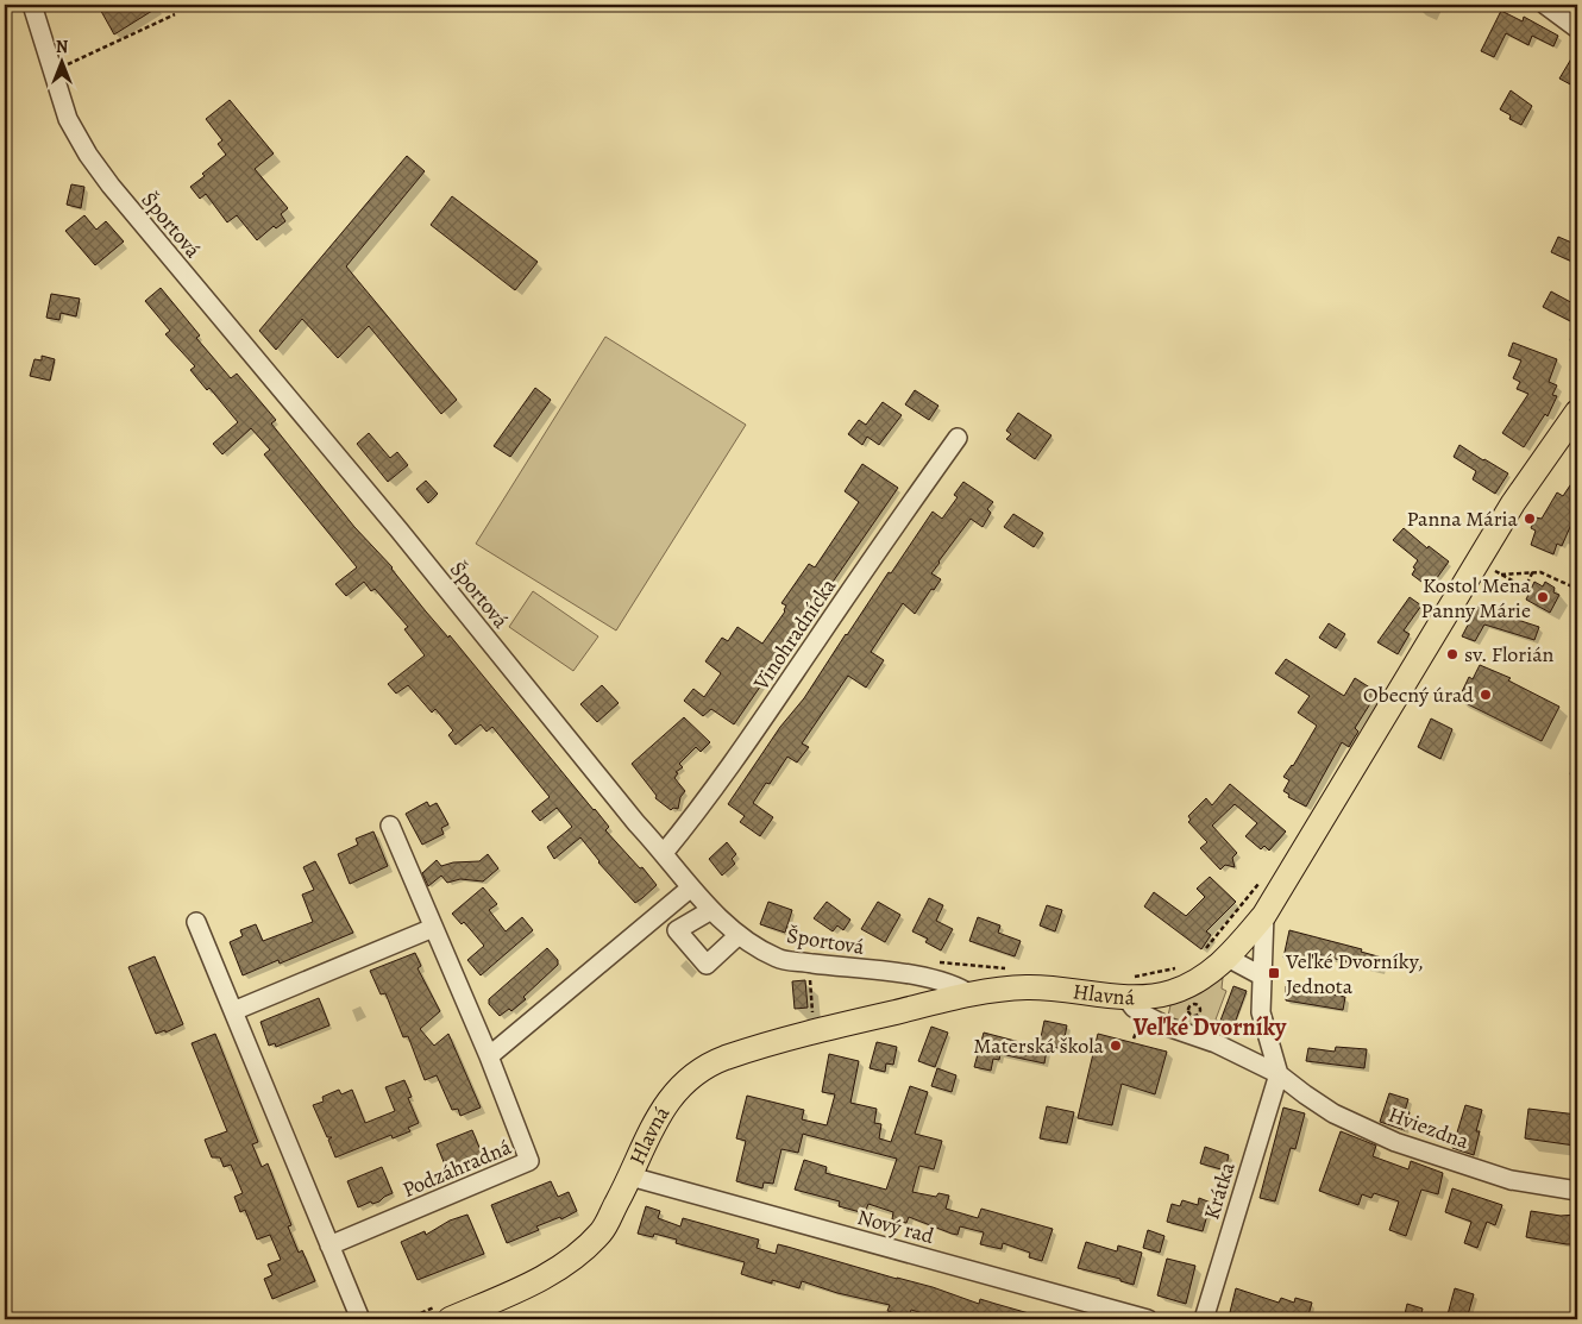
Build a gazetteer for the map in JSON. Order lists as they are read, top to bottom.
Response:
{
  "streets": {
    "main road": ["Hlavná"],
    "street": [
      "Športová",
      "Vinohradnícka",
      "Hviezdna",
      "Podzáhradná",
      "Krátka",
      "Nový rad"
    ]
  },
  "crossings": [
    ["Športová", "Vinohradnícka"],
    ["Športová", "Hlavná"],
    ["Hlavná", "Hviezdna"],
    ["Hlavná", "Nový rad"],
    ["Hviezdna", "Krátka"]
  ],
  "districts": ["Veľké Dvorníky"],
  "places": {
    "other": [
      "Panna Mária",
      "Kostol Mena Panny Márie",
      "sv. Florián",
      "Obecný úrad",
      "Materská škola"
    ],
    "transit": ["Veľké Dvorníky, Jednota"]
  },
  "north": "top"
}
